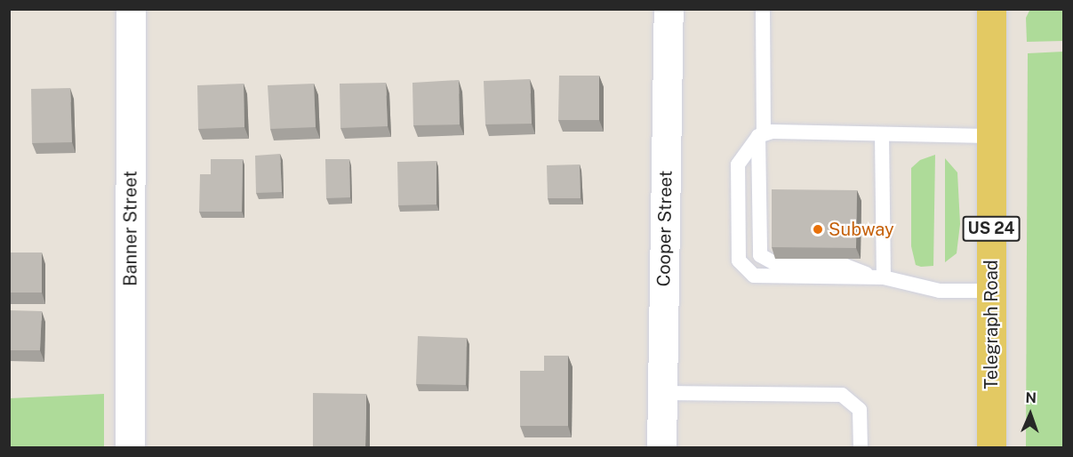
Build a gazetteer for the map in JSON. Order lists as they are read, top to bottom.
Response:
{
  "streets": {
    "main road": ["US 24", "Telegraph Road"],
    "street": ["Banner Street", "Cooper Street"]
  },
  "places": ["Subway"],
  "north": "top"
}
